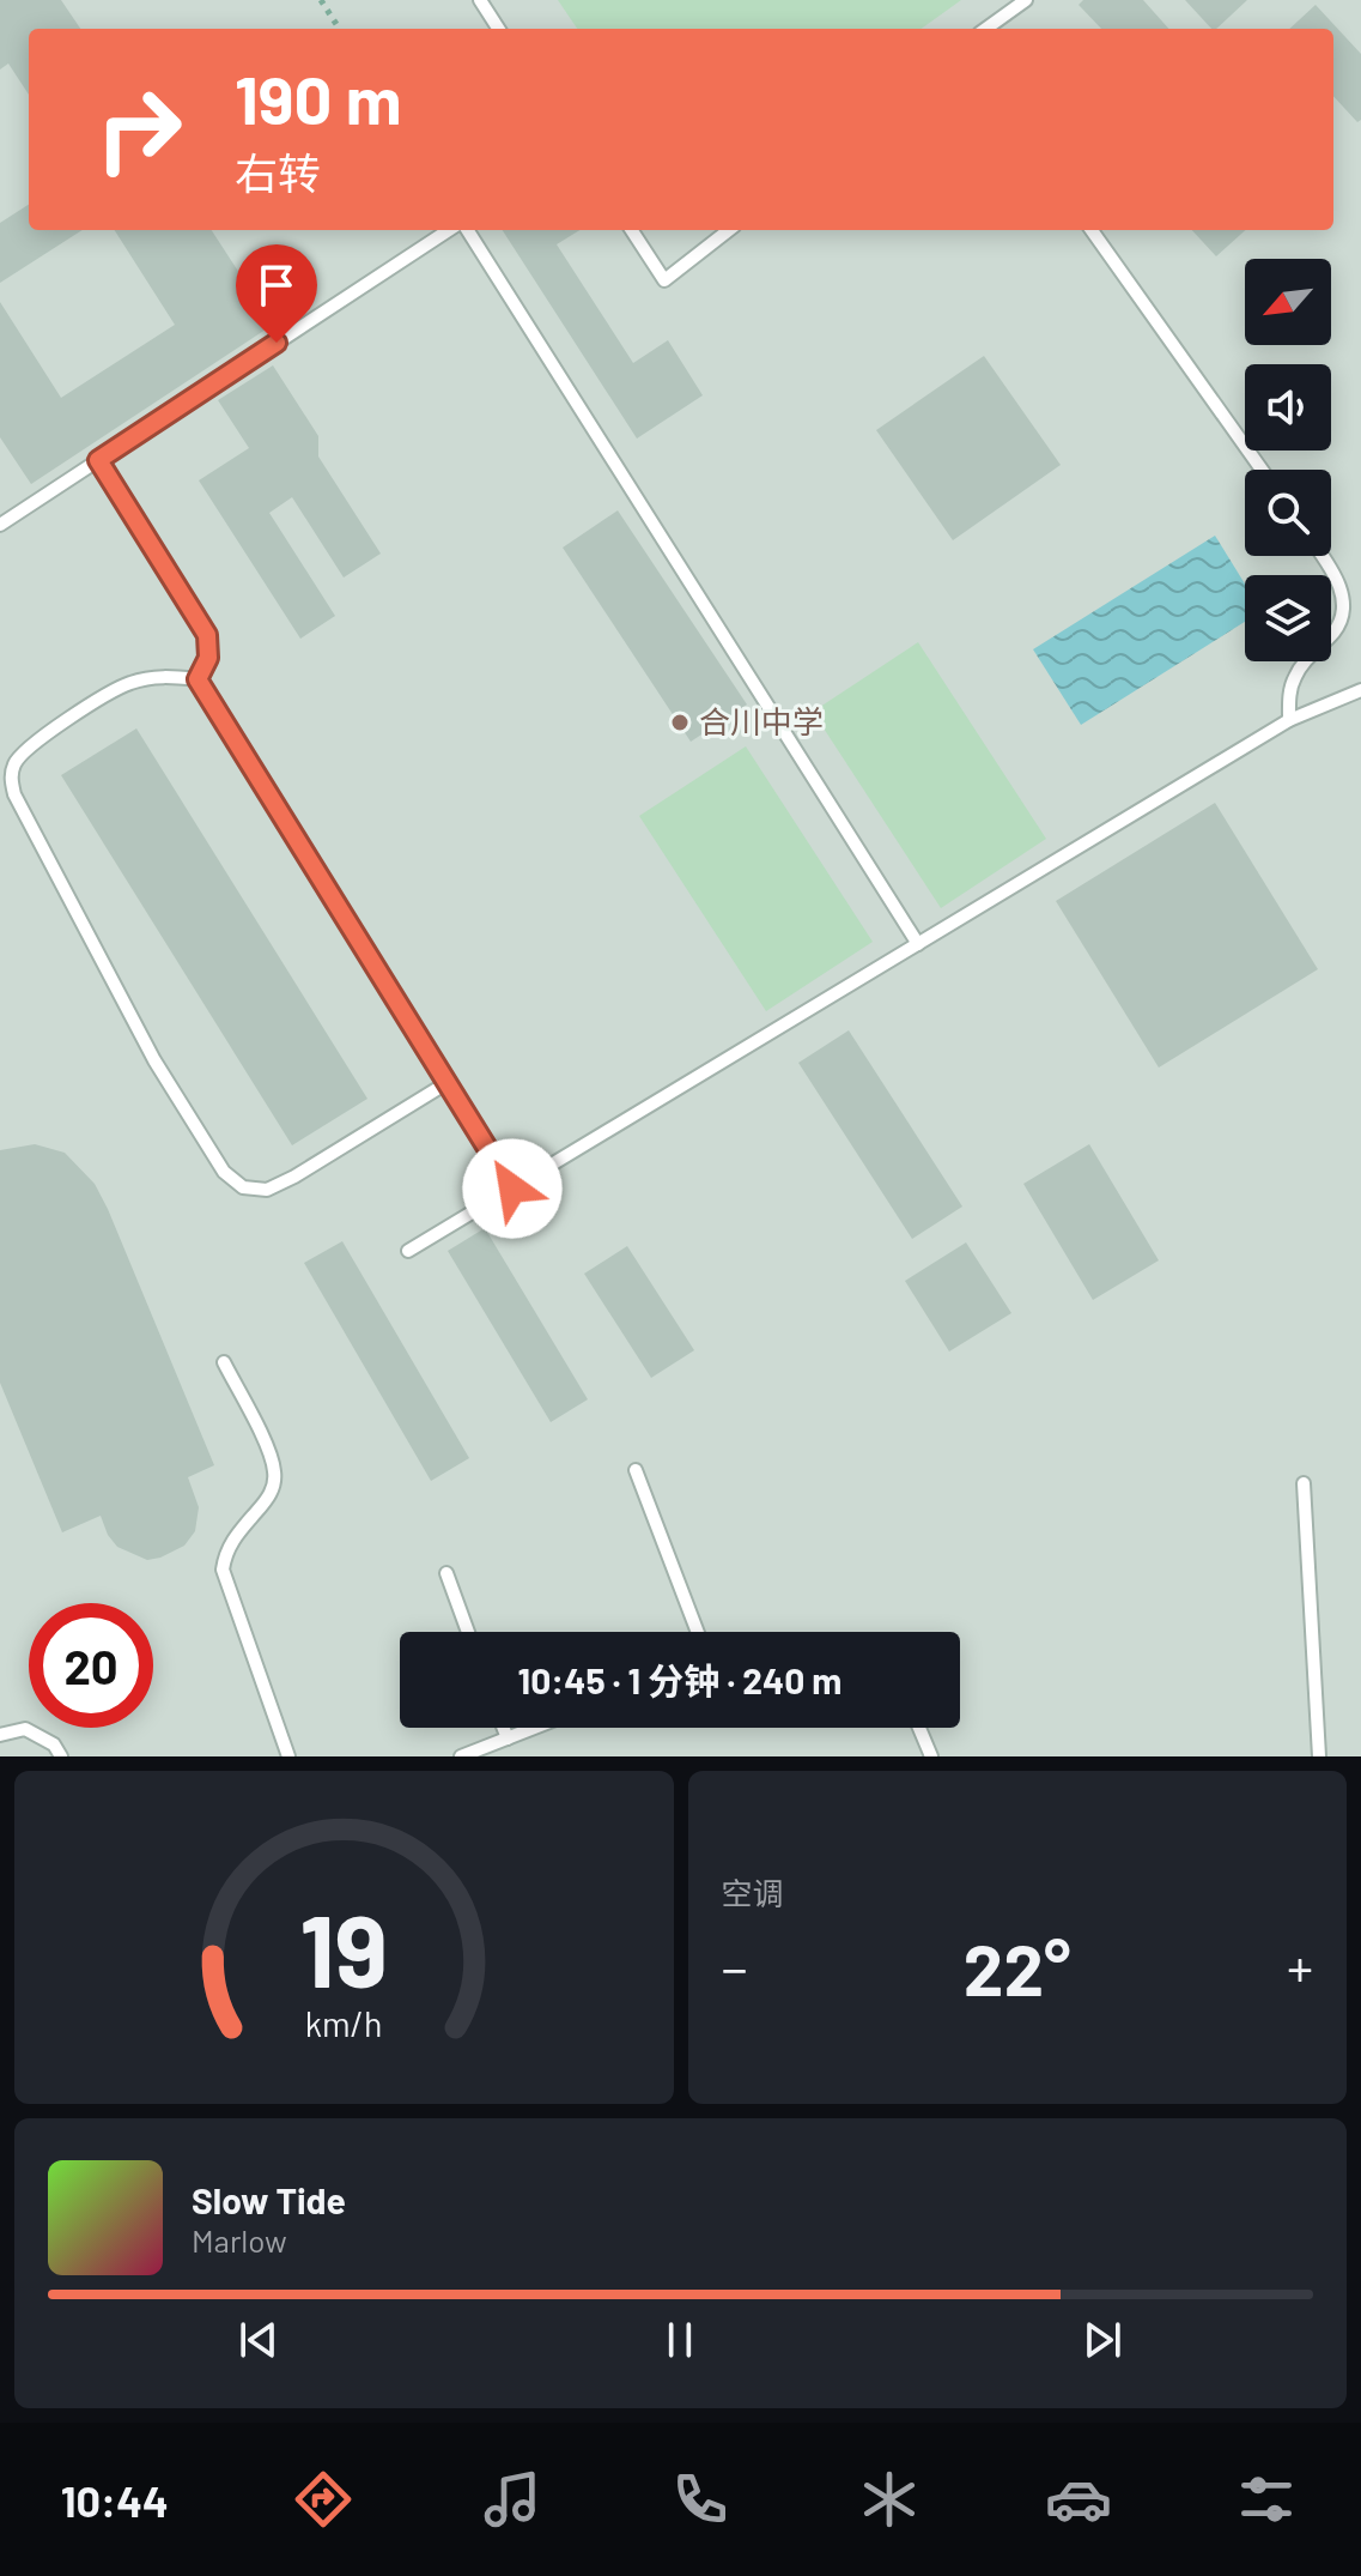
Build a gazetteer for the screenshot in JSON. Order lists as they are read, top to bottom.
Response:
{
  "places": ["合川中学"],
  "north": "bottom left",
  "page": {
    "turn": ["190 m", "右转"],
    "limit": "20",
    "trip": "10:45 · 1 分钟 · 240 m",
    "tile": "空调",
    "heat": ["−", "22°", "+"],
    "song": ["Slow Tide", "Marlow"],
    "tabs": "10:44",
    "gauge": ["19", "km/h"]
  }
}
